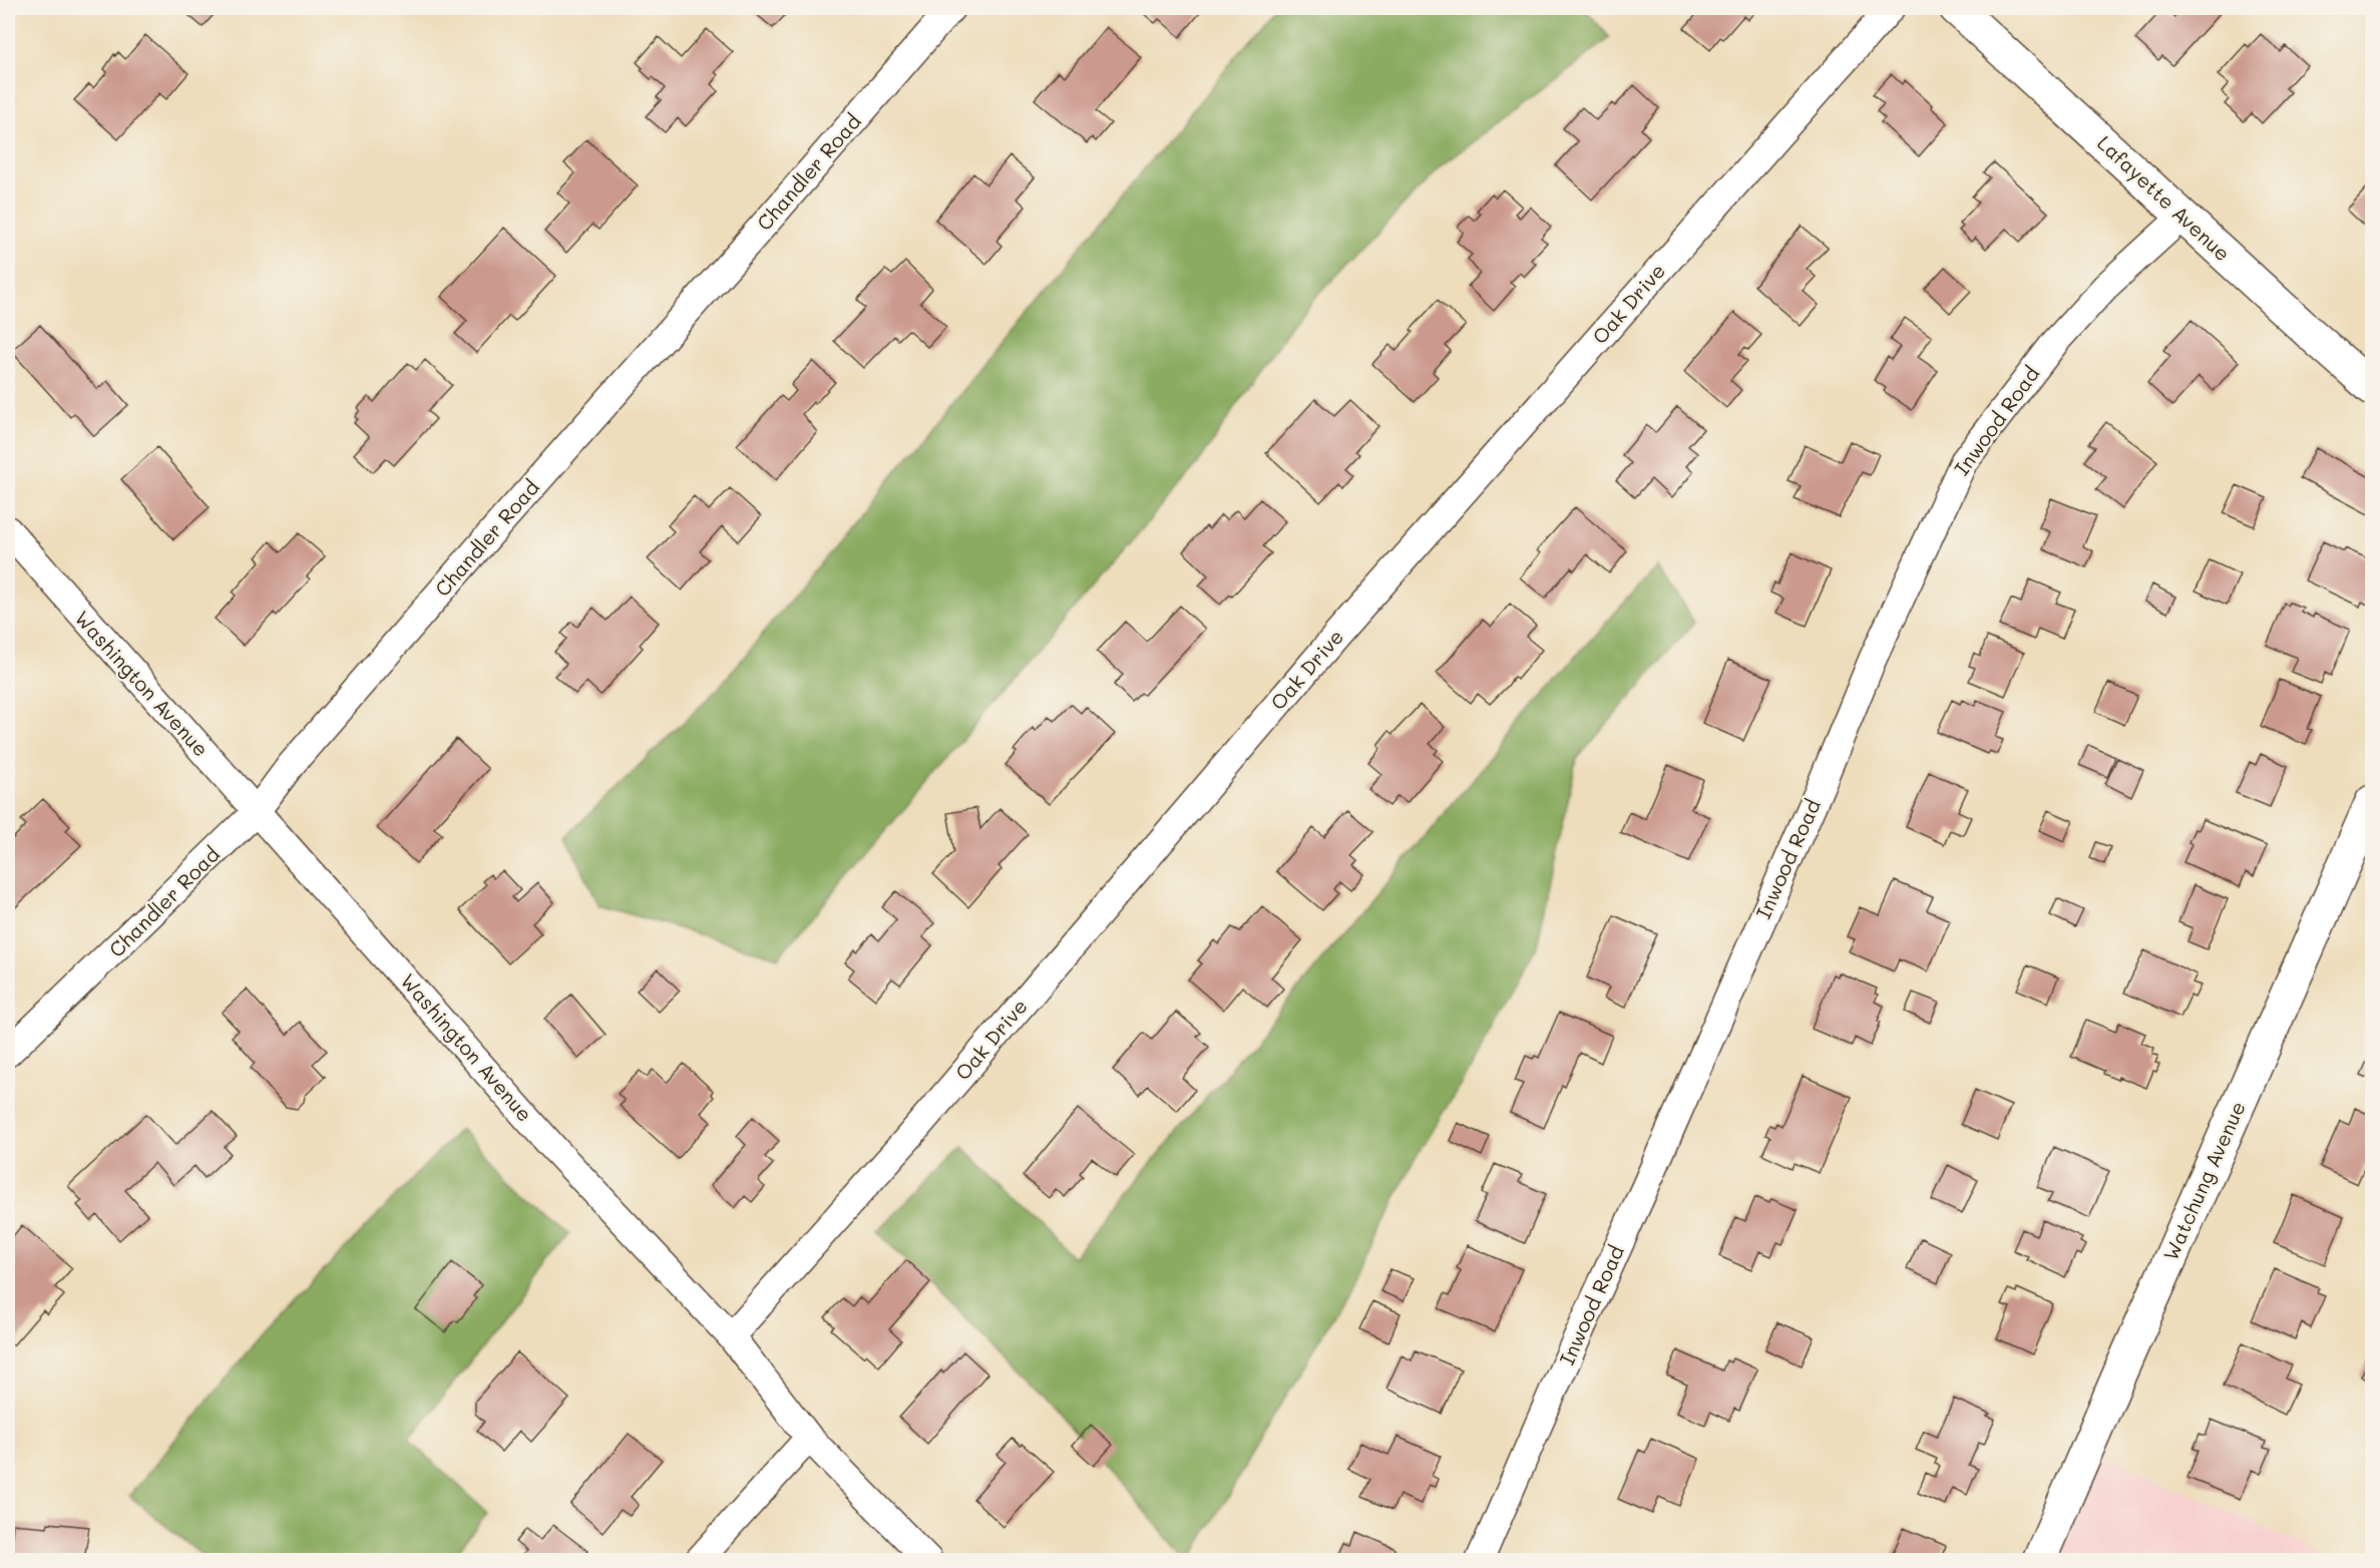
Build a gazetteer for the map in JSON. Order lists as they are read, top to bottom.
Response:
{
  "streets": {
    "main road": ["Lafayette Avenue", "Watchung Avenue"],
    "street": [
      "Chandler Road",
      "Oak Drive",
      "Inwood Road",
      "Washington Avenue"
    ]
  },
  "crossings": [
    ["Chandler Road", "Washington Avenue"],
    ["Lafayette Avenue", "Inwood Road"],
    ["Oak Drive", "Washington Avenue"]
  ]
}
